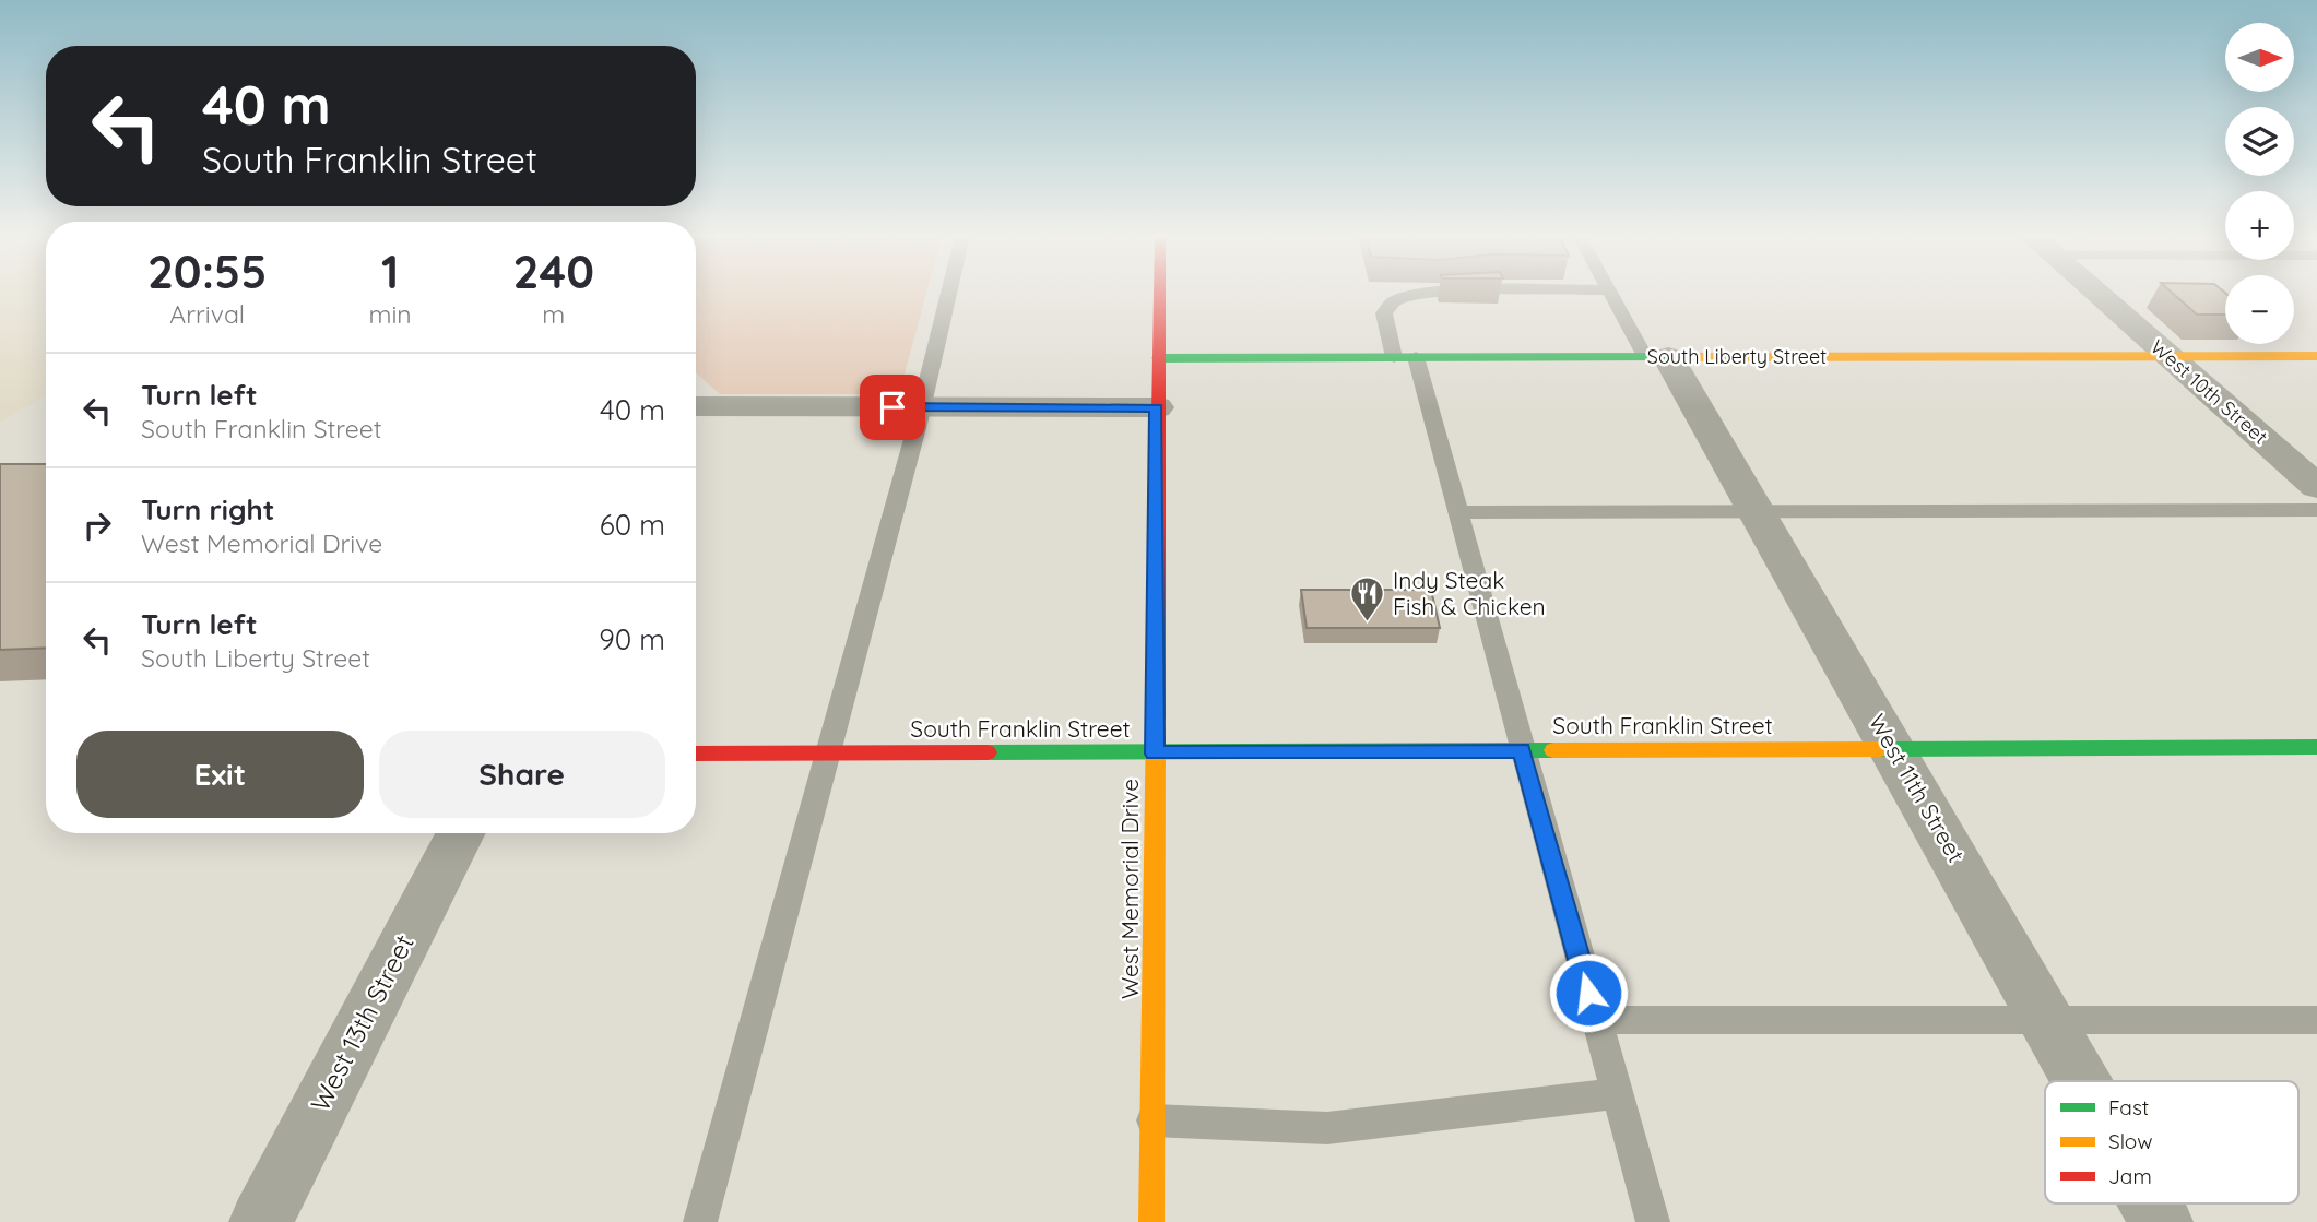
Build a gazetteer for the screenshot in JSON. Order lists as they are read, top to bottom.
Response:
{
  "streets": {
    "street": [
      "South Liberty Street",
      "West 10th Street",
      "South Franklin Street",
      "West 11th Street",
      "West Memorial Drive",
      "West 13th Street"
    ]
  },
  "crossings": [
    ["South Liberty Street", "West 10th Street"],
    ["South Liberty Street", "West 11th Street"],
    ["South Liberty Street", "West Memorial Drive"],
    ["South Franklin Street", "West 11th Street"],
    ["South Franklin Street", "West Memorial Drive"]
  ],
  "places": {
    "restaurant": ["Indy Steak Fish & Chicken"]
  },
  "legend": ["Fast", "Slow", "Jam"],
  "north": "right",
  "page": {
    "map_buttons": ["+", "−"],
    "turn": ["40 m", "South Franklin Street"],
    "eta": [
      "20:55",
      "Arrival",
      "1",
      "min",
      "240",
      "m"
    ],
    "list": [
      {
        "name": "Turn left",
        "note": "South Franklin Street",
        "value": "40 m"
      },
      {
        "name": "Turn right",
        "note": "West Memorial Drive",
        "value": "60 m"
      },
      {
        "name": "Turn left",
        "note": "South Liberty Street",
        "value": "90 m"
      }
    ],
    "buttons": ["Exit", "Share"]
  }
}
